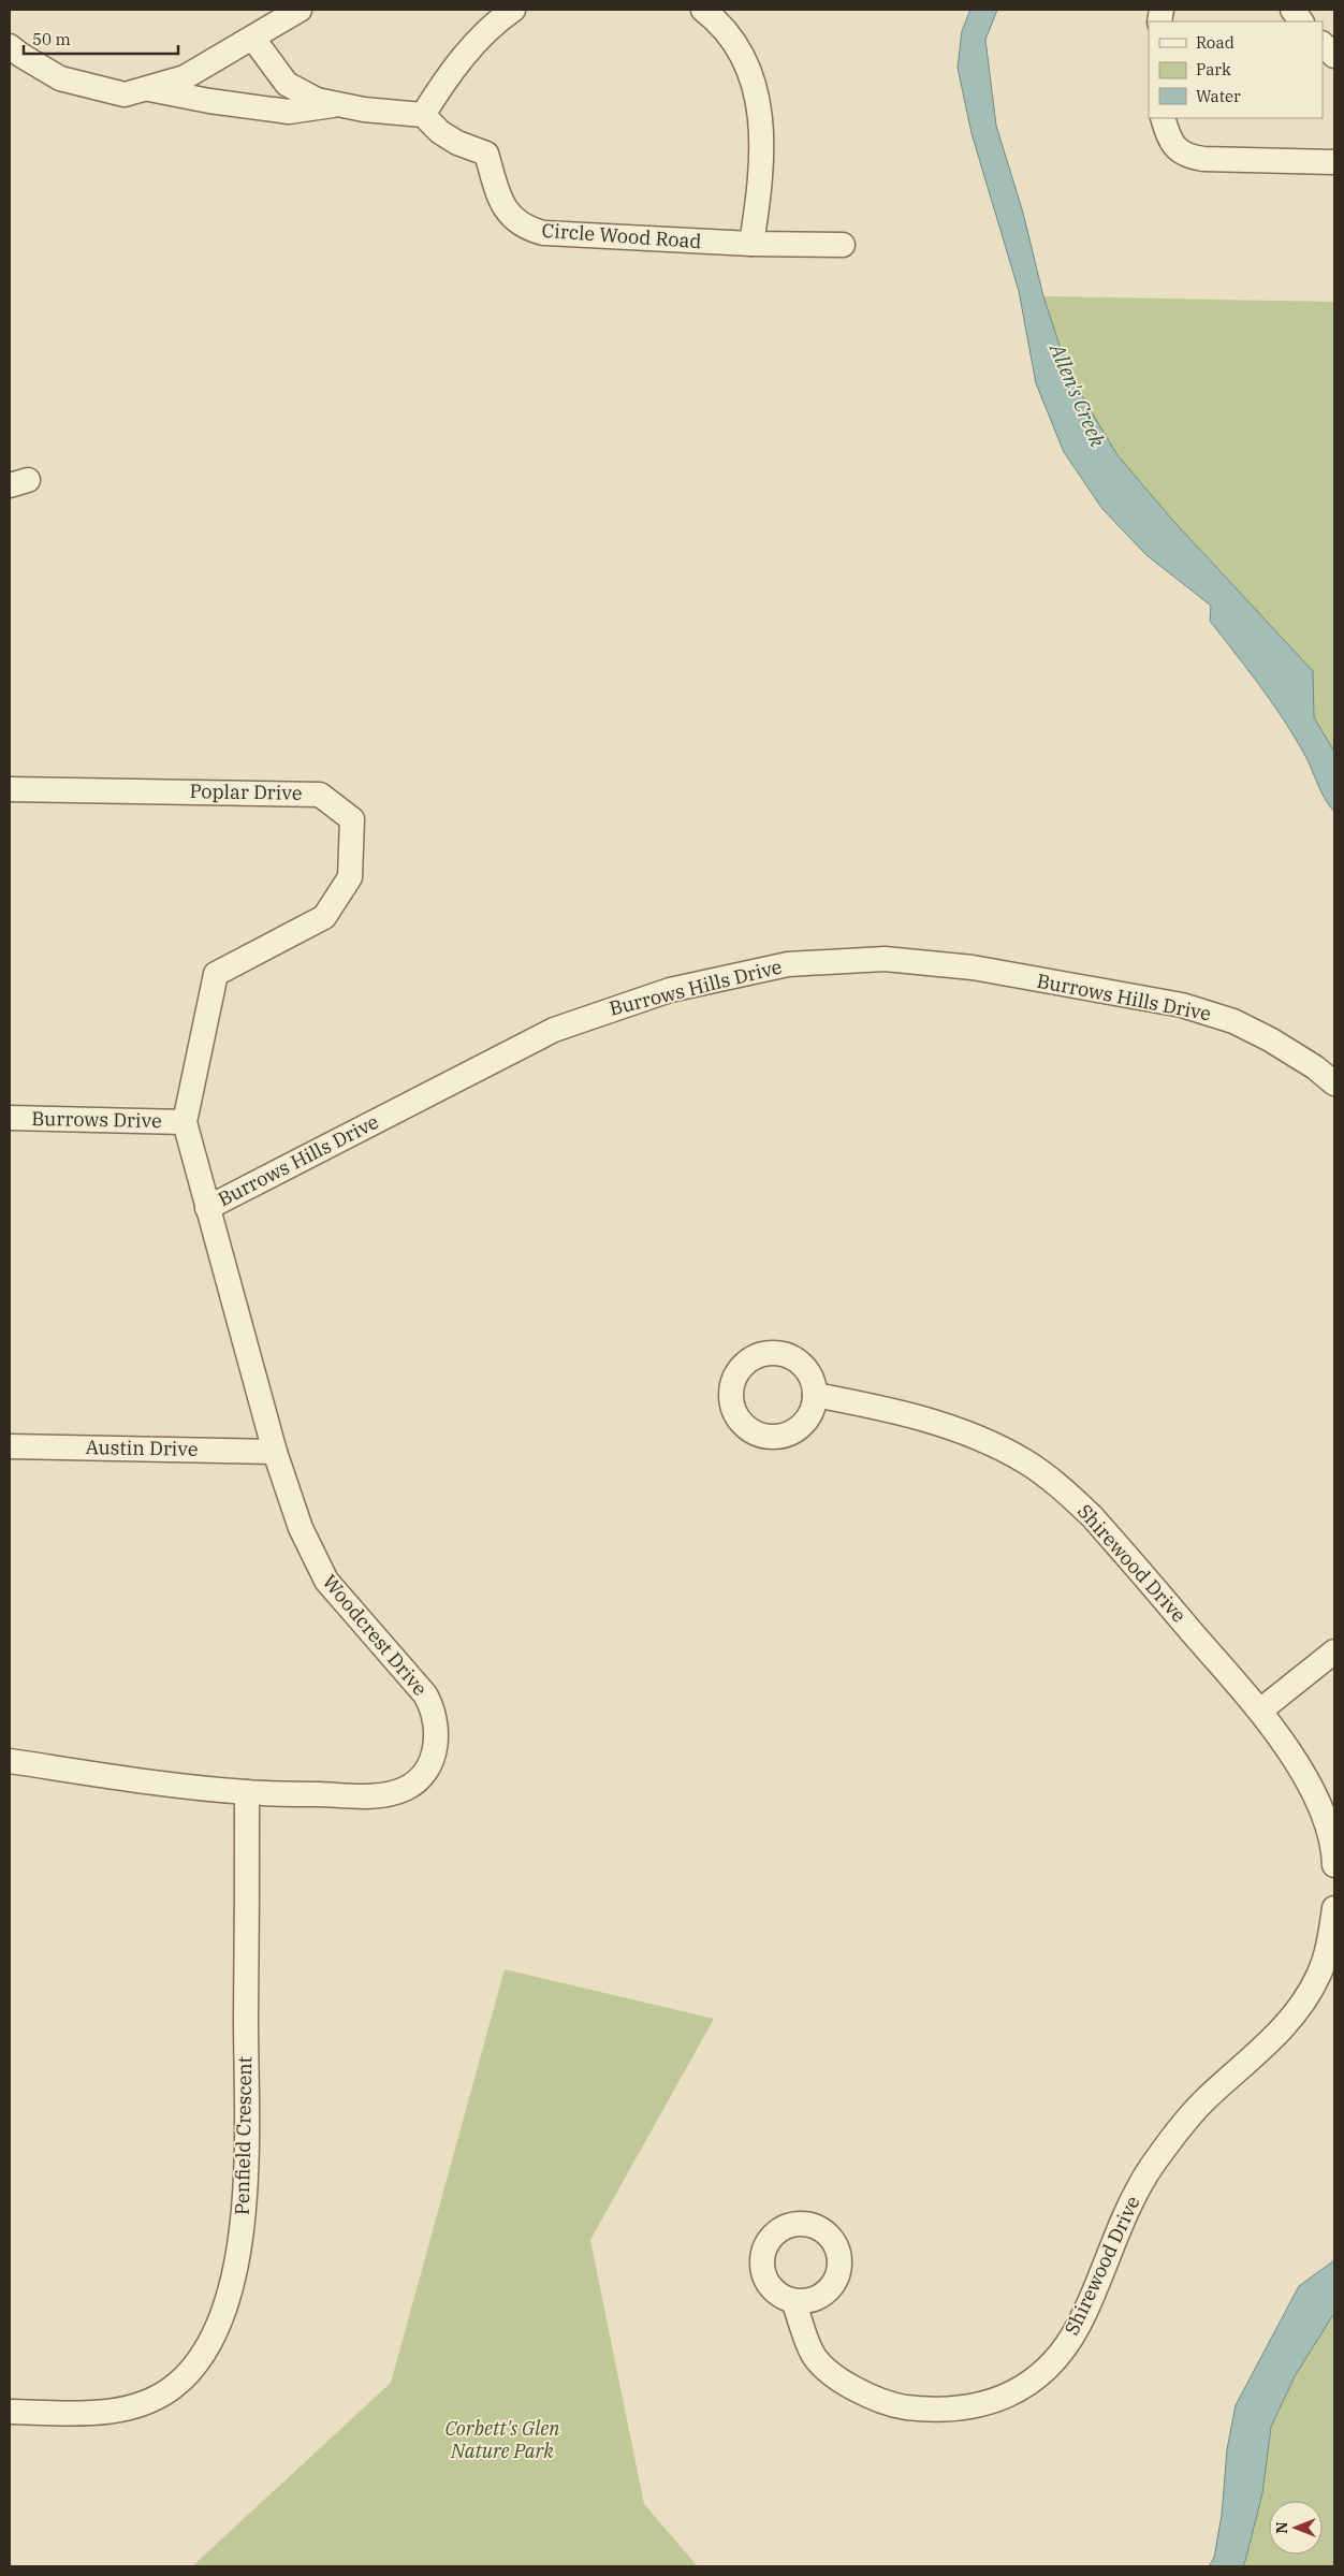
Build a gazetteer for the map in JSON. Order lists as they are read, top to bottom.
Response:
{
  "streets": {
    "street": [
      "Circle Wood Road",
      "Poplar Drive",
      "Burrows Hills Drive",
      "Burrows Drive",
      "Austin Drive",
      "Shirewood Drive",
      "Woodcrest Drive",
      "Penfield Crescent"
    ]
  },
  "crossings": [
    ["Poplar Drive", "Burrows Drive"],
    ["Poplar Drive", "Woodcrest Drive"],
    ["Burrows Hills Drive", "Woodcrest Drive"],
    ["Burrows Drive", "Woodcrest Drive"],
    ["Austin Drive", "Woodcrest Drive"],
    ["Woodcrest Drive", "Penfield Crescent"]
  ],
  "water": ["Allen's Creek"],
  "parks": ["Corbett's Glen Nature Park"],
  "legend": ["Road", "Park", "Water"],
  "scale_bar": "50 m",
  "north": "left"
}
